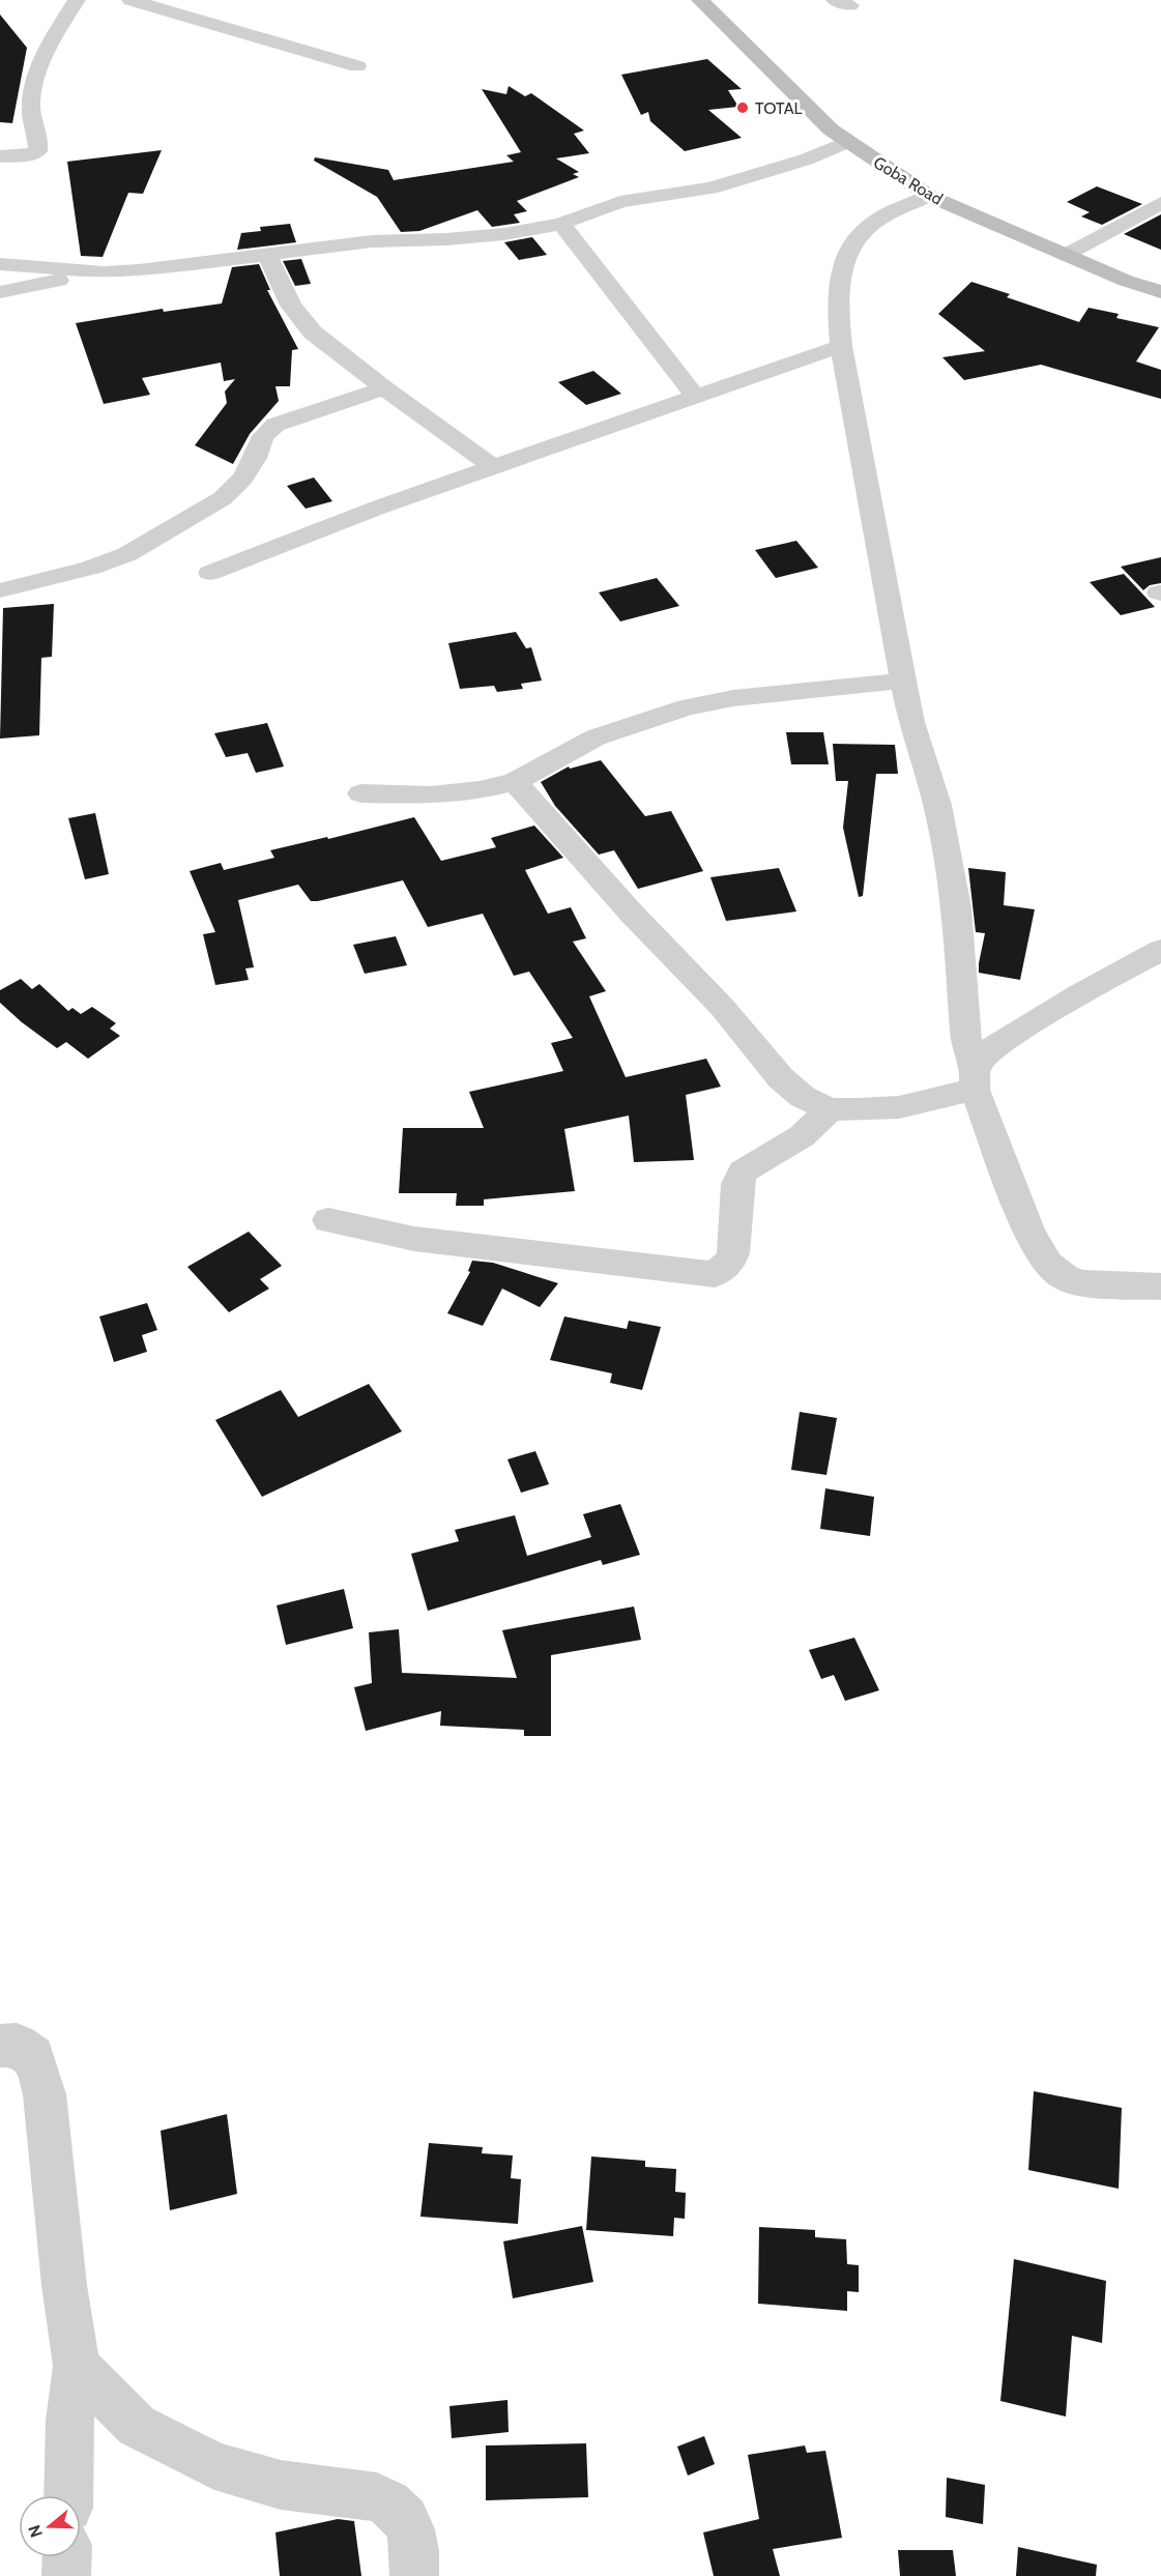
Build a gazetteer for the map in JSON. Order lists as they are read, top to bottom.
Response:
{
  "streets": {
    "main road": ["Goba Road"]
  },
  "places": ["TOTAL"],
  "north": "left"
}
